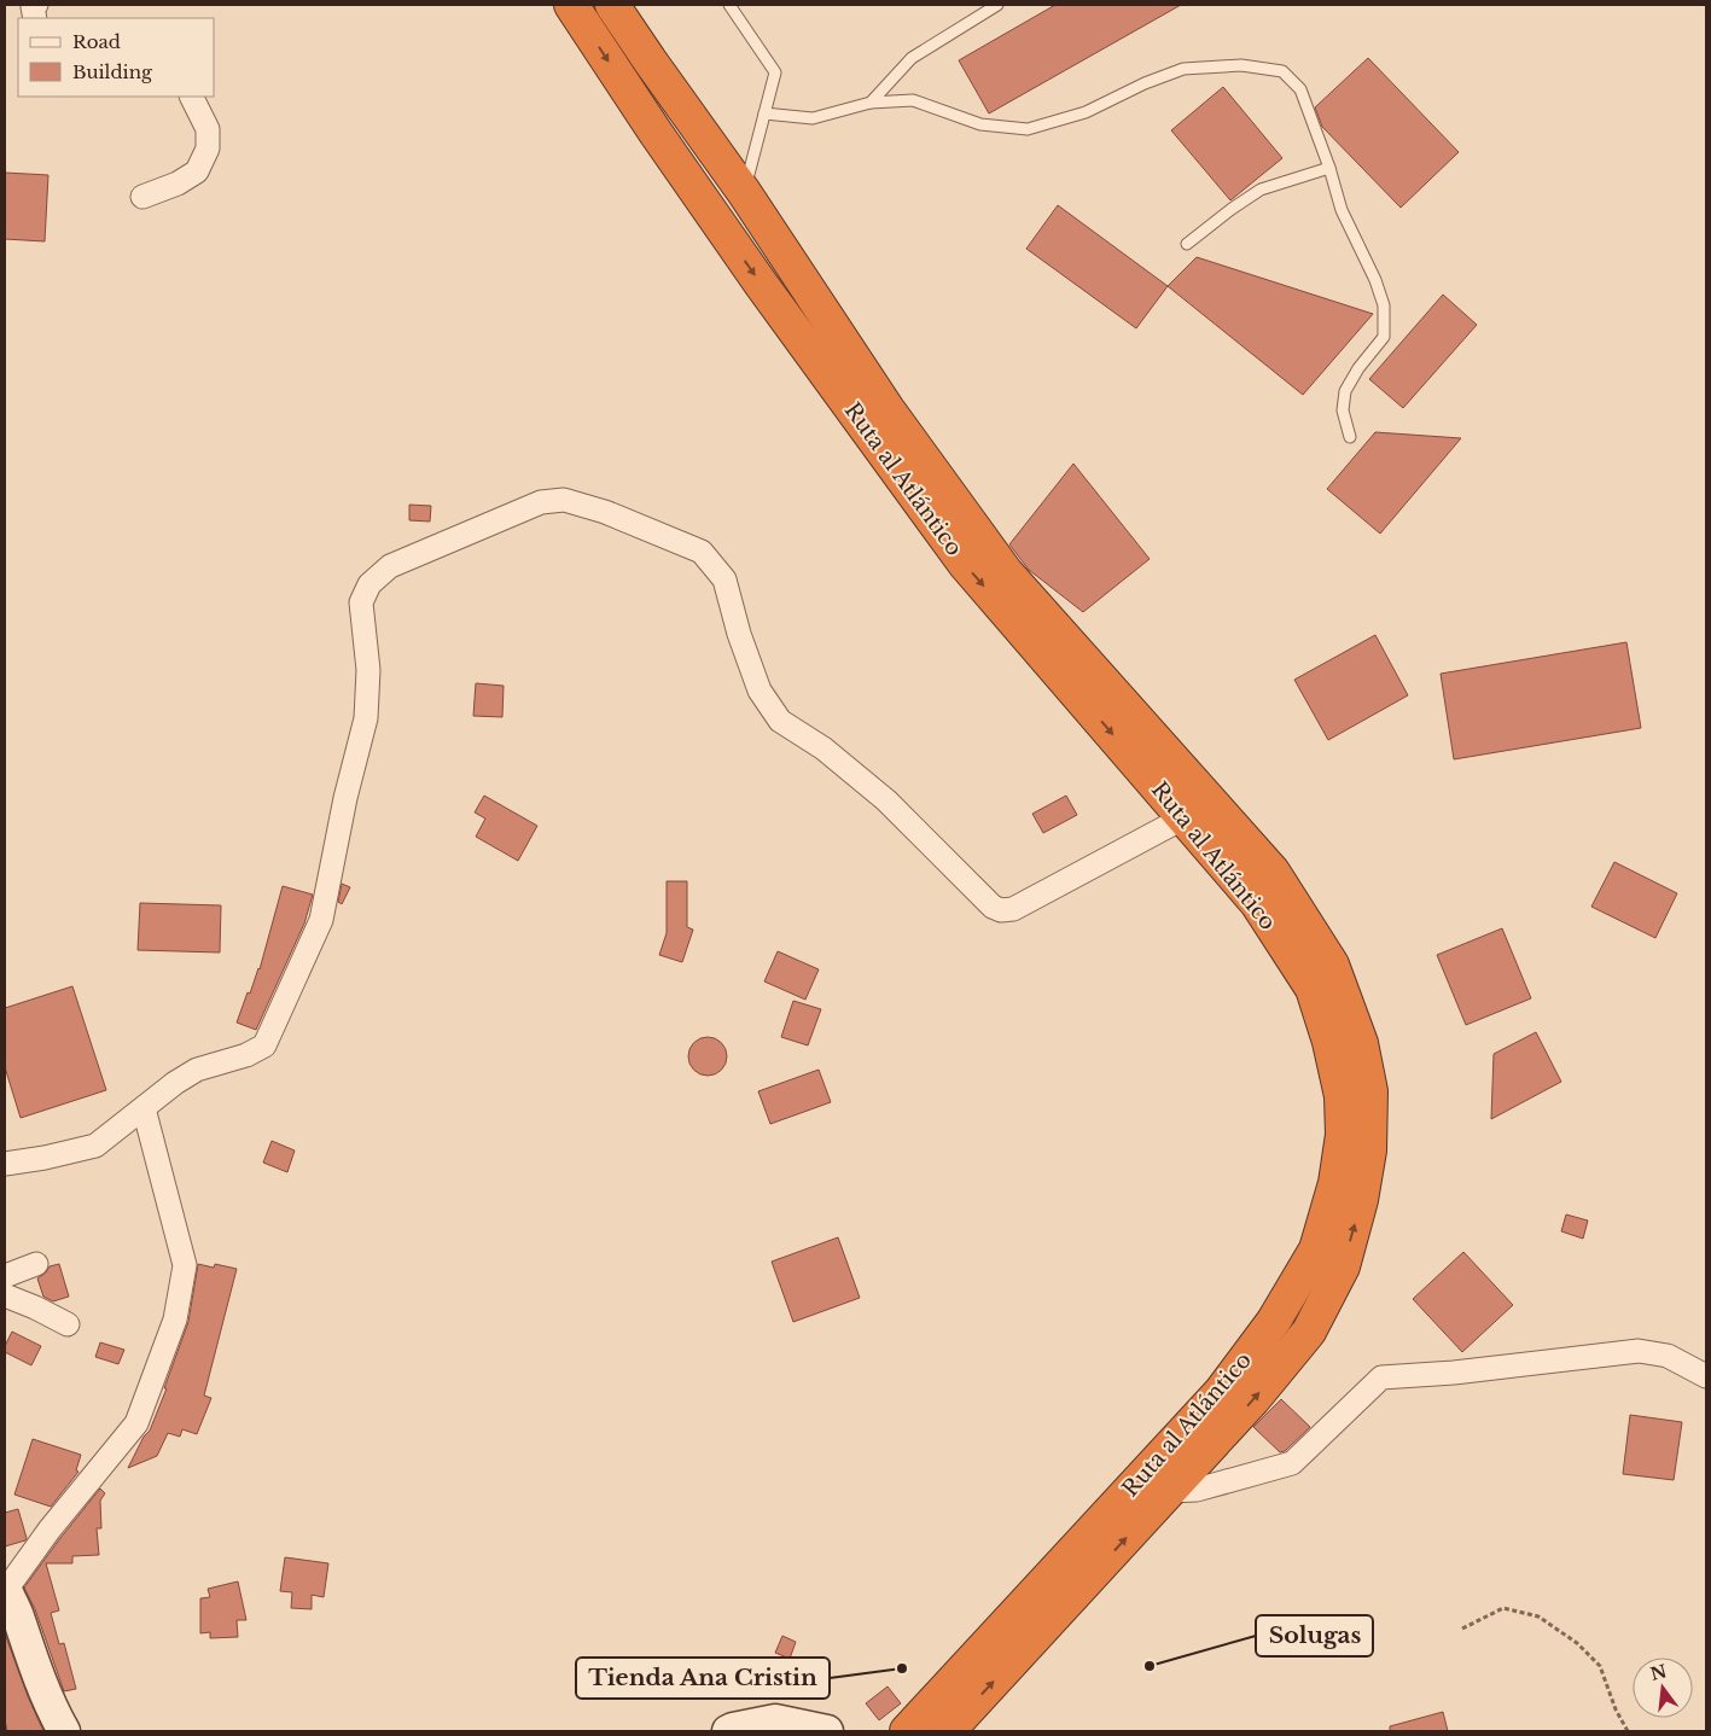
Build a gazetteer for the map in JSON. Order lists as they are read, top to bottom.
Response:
{
  "streets": {
    "highway": ["Ruta al Atlántico"]
  },
  "places": ["Solugas", "Tienda Ana Cristin"],
  "legend": ["Road", "Building"],
  "north": "top"
}
